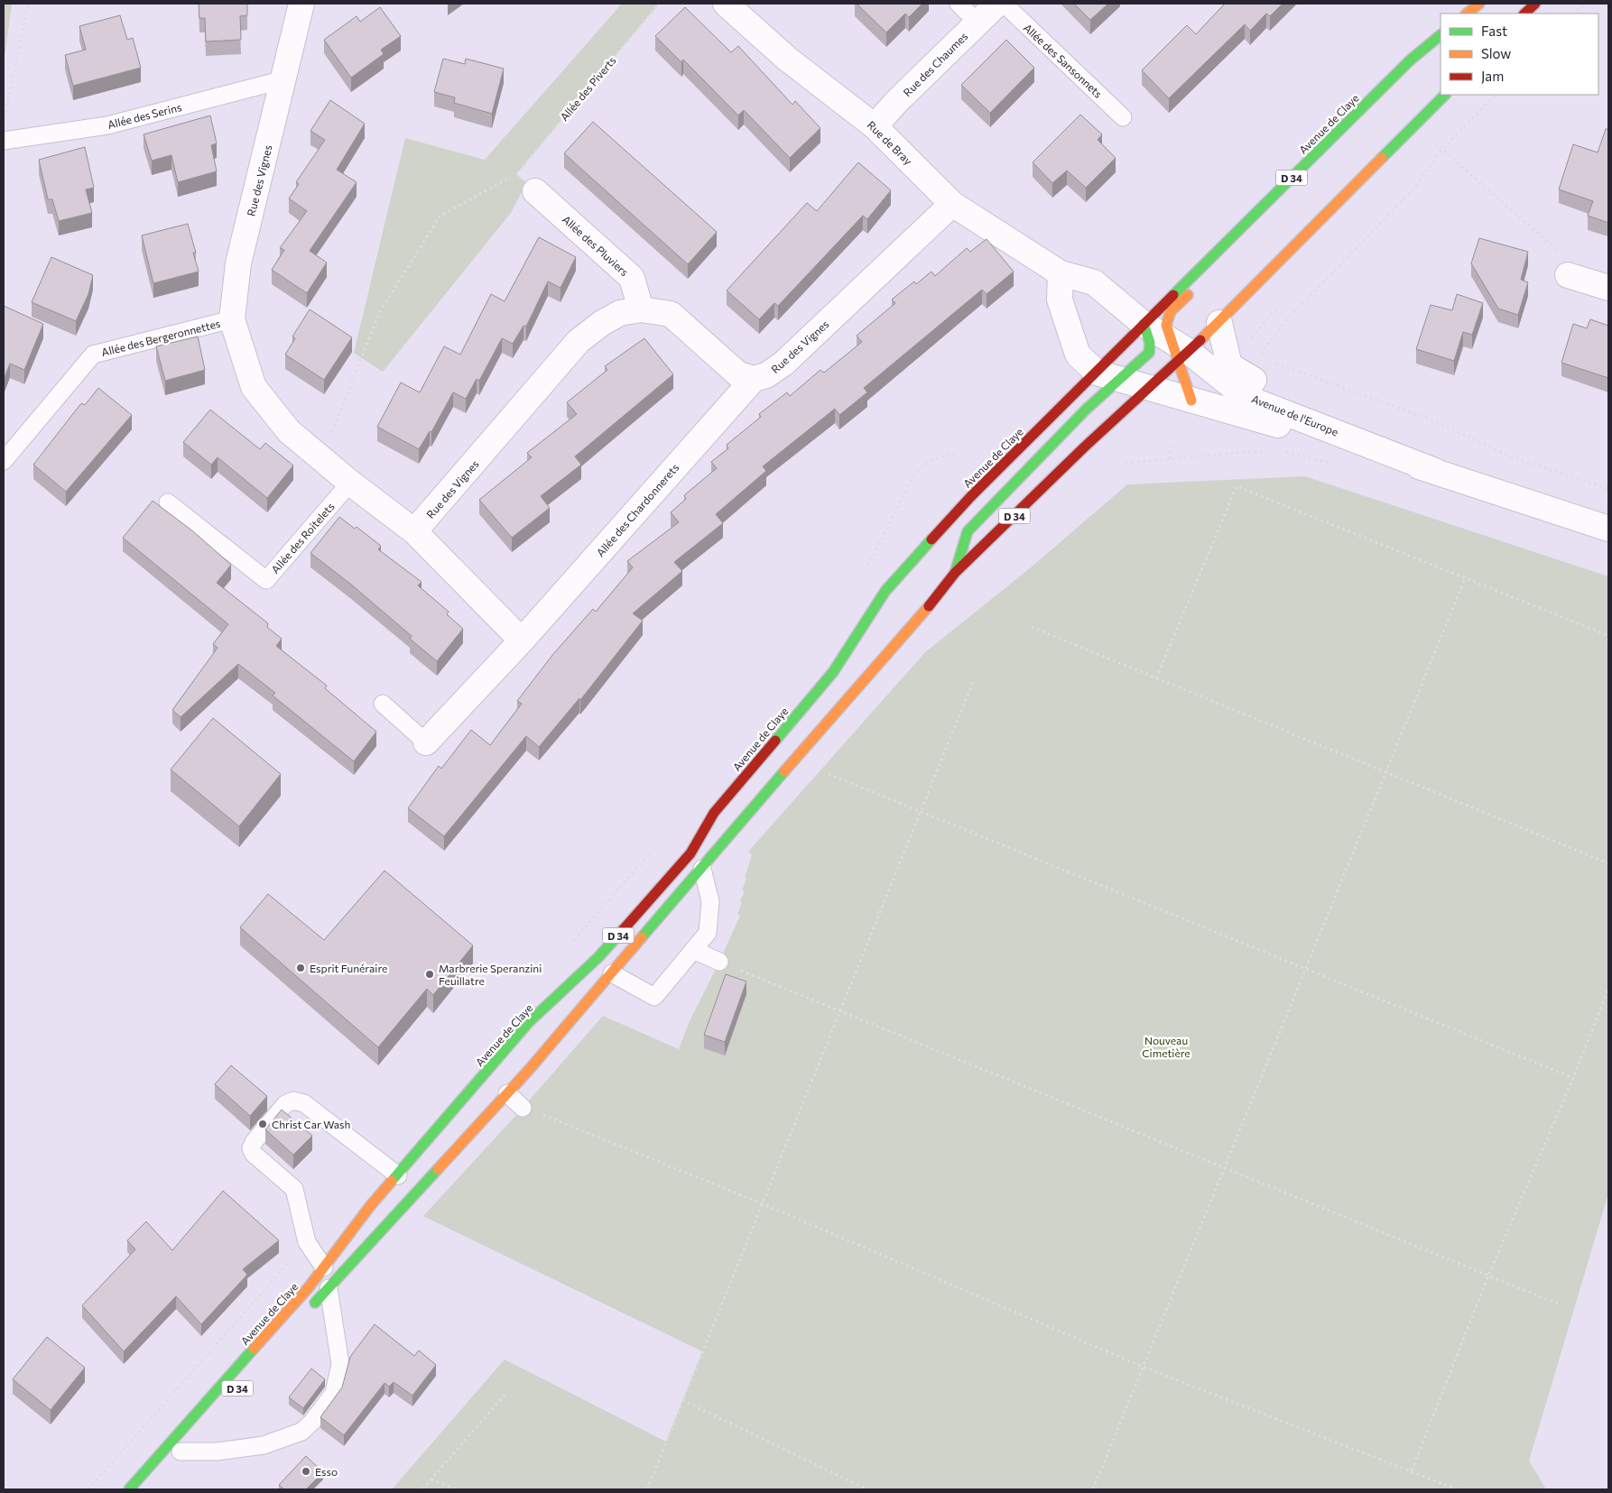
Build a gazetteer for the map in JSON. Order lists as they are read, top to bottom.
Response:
{
  "streets": {
    "main road": ["Avenue de Claye", "D 34"],
    "street": [
      "Rue des Chaumes",
      "Rue de Bray",
      "Rue des Vignes",
      "Allée des Pluviers",
      "Avenue de l'Europe",
      "Allée des Chardonnerets"
    ],
    "lane": [
      "Allée des Sansonnets",
      "Allée des Serins",
      "Allée des Bergeronnettes",
      "Allée des Roitelets"
    ],
    "path": ["Allée des Piverts"]
  },
  "crossings": [
    ["Rue des Chaumes", "Rue de Bray"],
    ["Allée des Serins", "Rue des Vignes"],
    ["Avenue de Claye", "Rue de Bray"],
    ["Avenue de Claye", "Avenue de l'Europe"],
    ["Rue de Bray", "Rue des Vignes"],
    ["Rue de Bray", "Avenue de l'Europe"],
    ["D 34", "Avenue de l'Europe"],
    ["Rue des Vignes", "Allée des Pluviers"],
    ["Rue des Vignes", "Allée des Bergeronnettes"],
    ["Rue des Vignes", "Allée des Chardonnerets"],
    ["Rue des Vignes", "Allée des Roitelets"]
  ],
  "parks": ["Nouveau Cimetière"],
  "places": [
    "Esprit Funéraire",
    "Marbrerie Speranzini Feuillatre",
    "Christ Car Wash",
    "Esso"
  ],
  "legend": ["Fast", "Slow", "Jam"]
}
